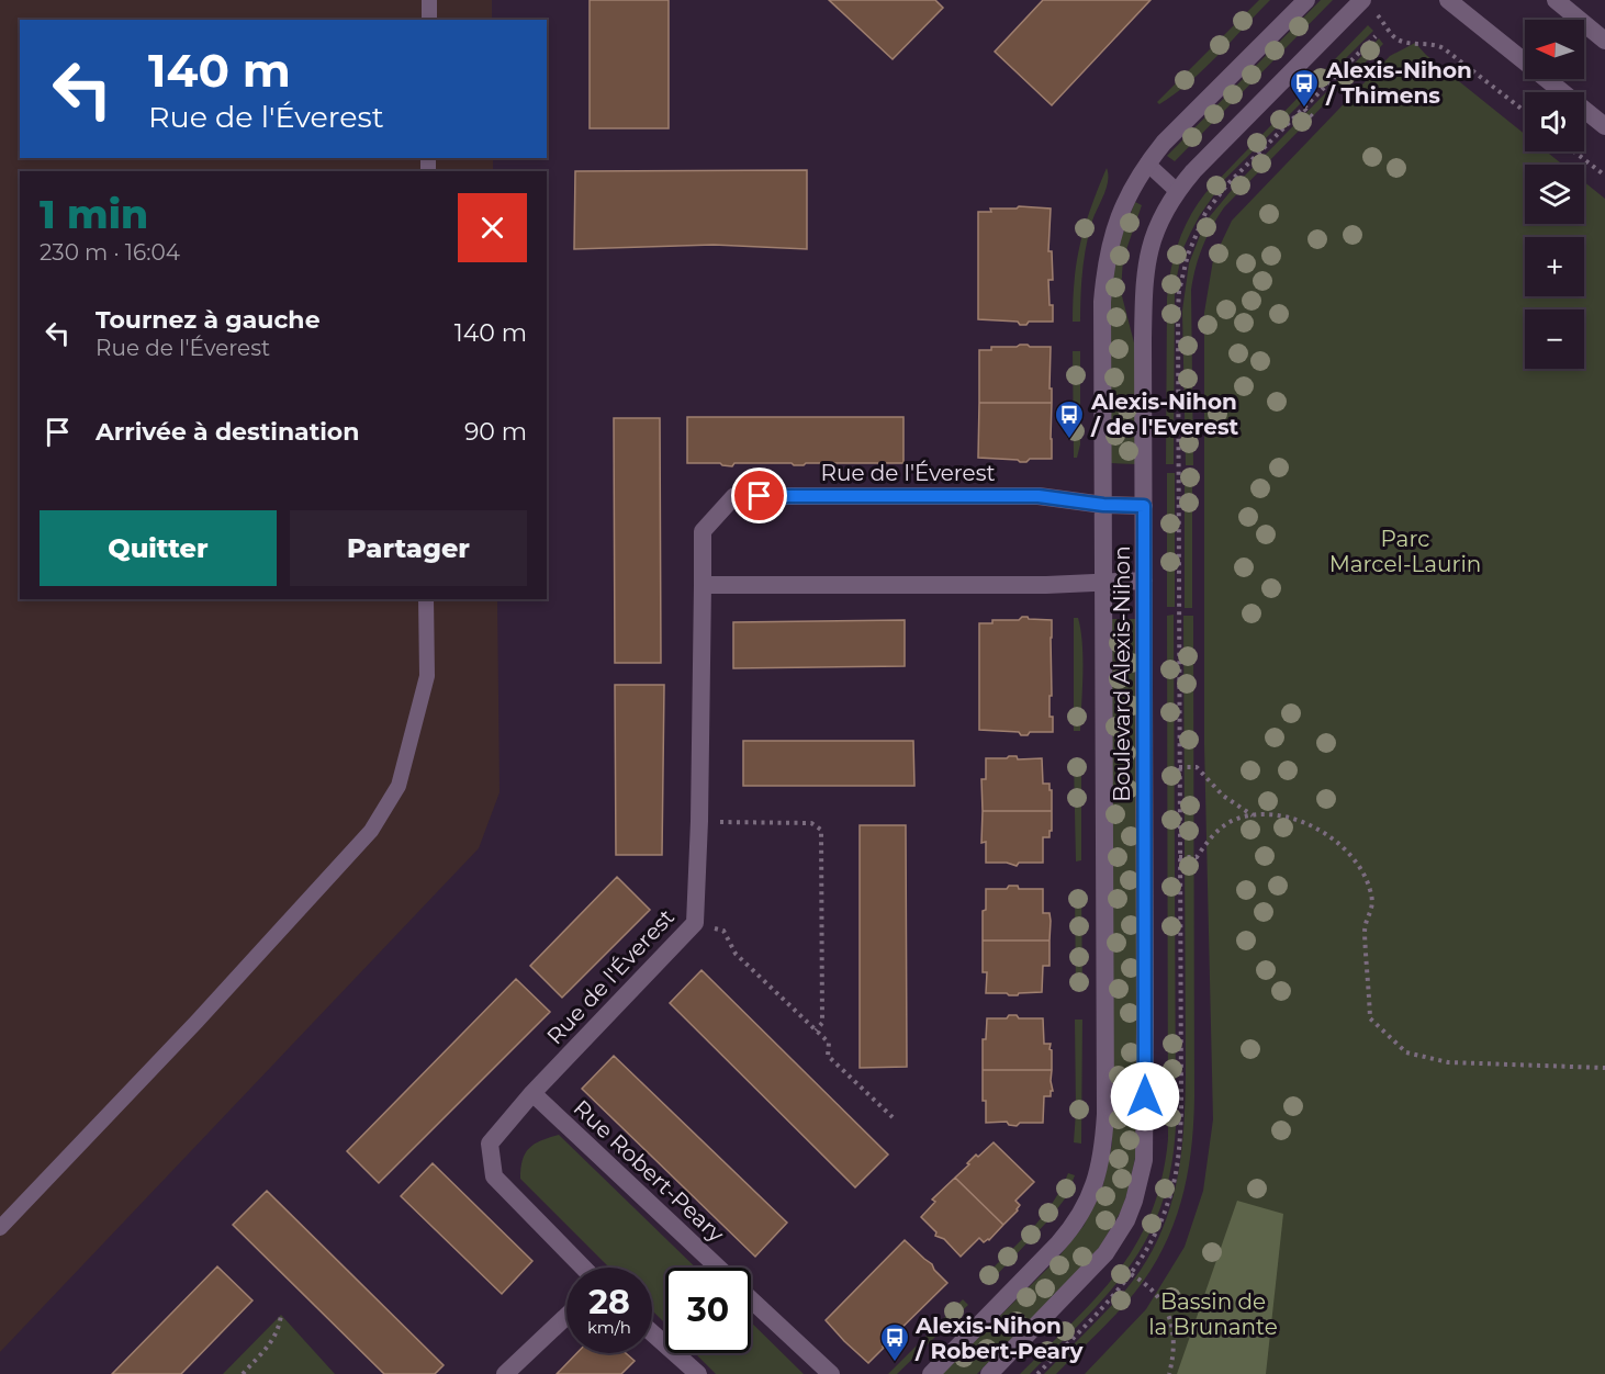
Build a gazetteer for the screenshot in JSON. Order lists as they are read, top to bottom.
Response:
{
  "streets": {
    "street": ["Rue de l'Éverest", "Boulevard Alexis-Nihon", "Rue Robert-Peary"]
  },
  "crossings": [
    ["Rue de l'Éverest", "Boulevard Alexis-Nihon"],
    ["Rue de l'Éverest", "Rue Robert-Peary"]
  ],
  "parks": ["Parc Marcel-Laurin", "Bassin de la Brunante"],
  "places": {
    "bus stop": ["Alexis-Nihon / Thimens", "Alexis-Nihon / de l'Everest", "Alexis-Nihon / Robert-Peary"]
  },
  "north": "left",
  "page": {
    "map_buttons": ["+", "−"],
    "turn": ["140 m", "Rue de l'Éverest"],
    "heading": ["1 min", "230 m · 16:04"],
    "list": [
      {
        "name": "Tournez à gauche",
        "note": "Rue de l'Éverest",
        "value": "140 m"
      },
      {
        "name": "Arrivée à destination",
        "value": "90 m"
      }
    ],
    "buttons": ["Quitter", "Partager"],
    "speed": "28 km/h",
    "limit": "30"
  }
}
